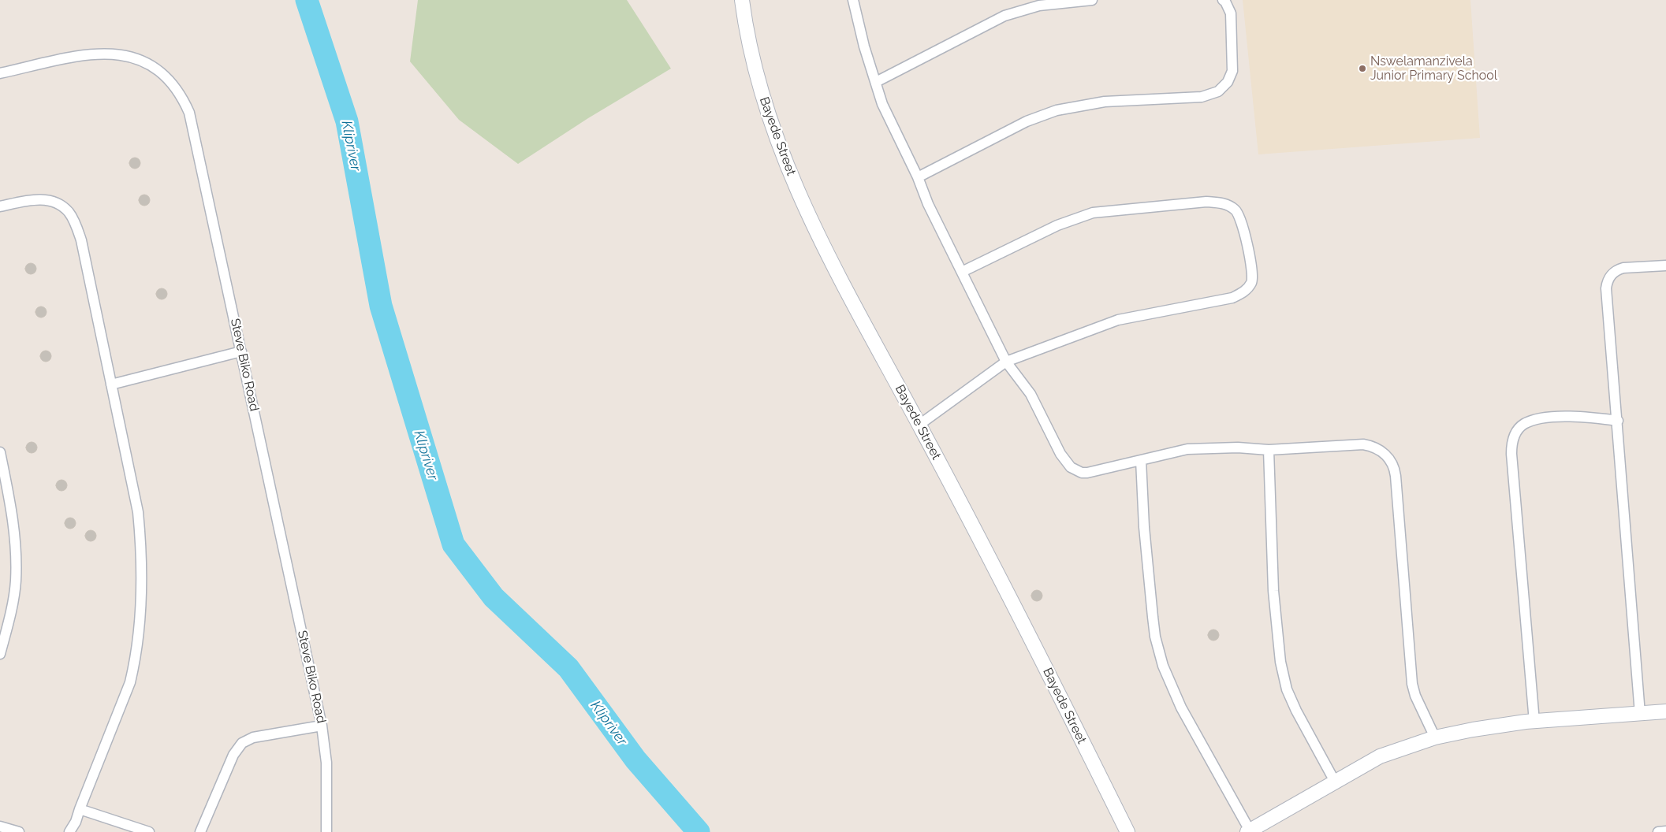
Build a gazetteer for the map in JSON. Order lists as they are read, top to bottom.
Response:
{
  "streets": {
    "street": ["Bayede Street", "Steve Biko Road"]
  },
  "water": ["Klipriver"],
  "places": ["Nswelamanzivela Junior Primary School"]
}
